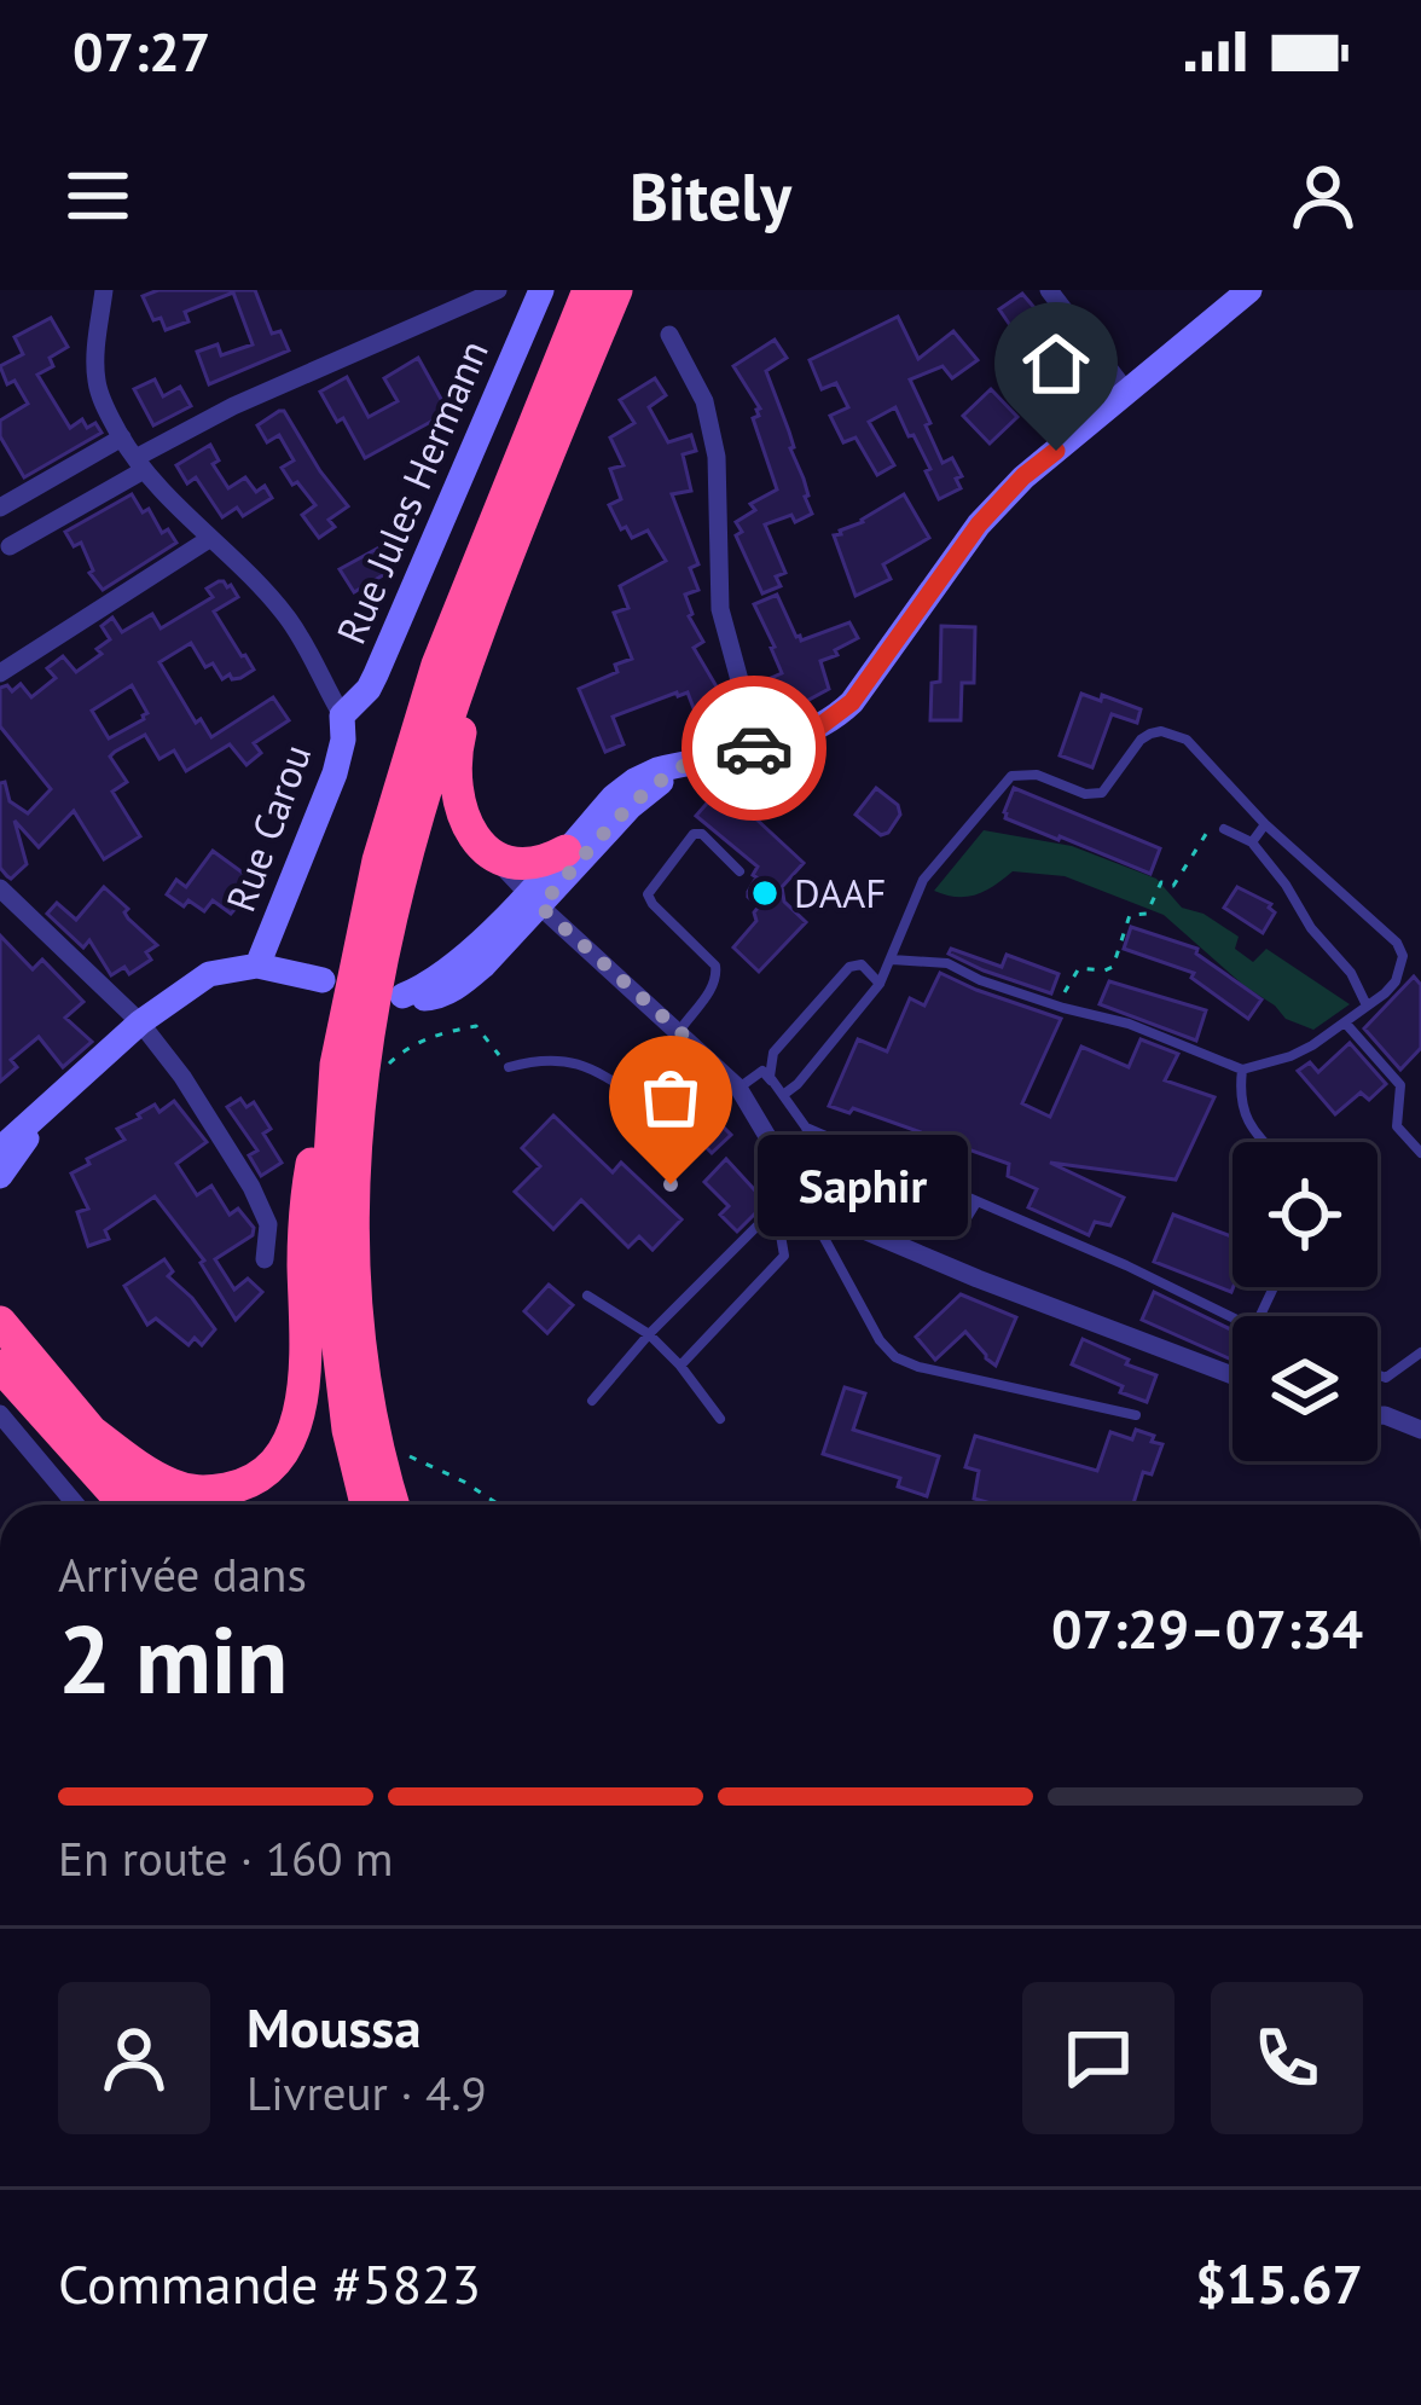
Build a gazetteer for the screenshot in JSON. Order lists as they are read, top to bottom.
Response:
{
  "streets": {
    "main road": ["Rue Jules Hermann", "Rue Carou"]
  },
  "crossings": [
    ["Rue Jules Hermann", "Rue Carou"]
  ],
  "places": ["DAAF", "Saphir"],
  "page": {
    "status": "07:27",
    "header": "Bitely",
    "bubble": "Saphir",
    "heading": ["2 min", "Arrivée dans", "07:29–07:34"],
    "panel": [
      "Moussa",
      "Livreur · 4.9",
      "Commande #5823",
      "$15.67"
    ],
    "bar": "En route · 160 m"
  }
}
